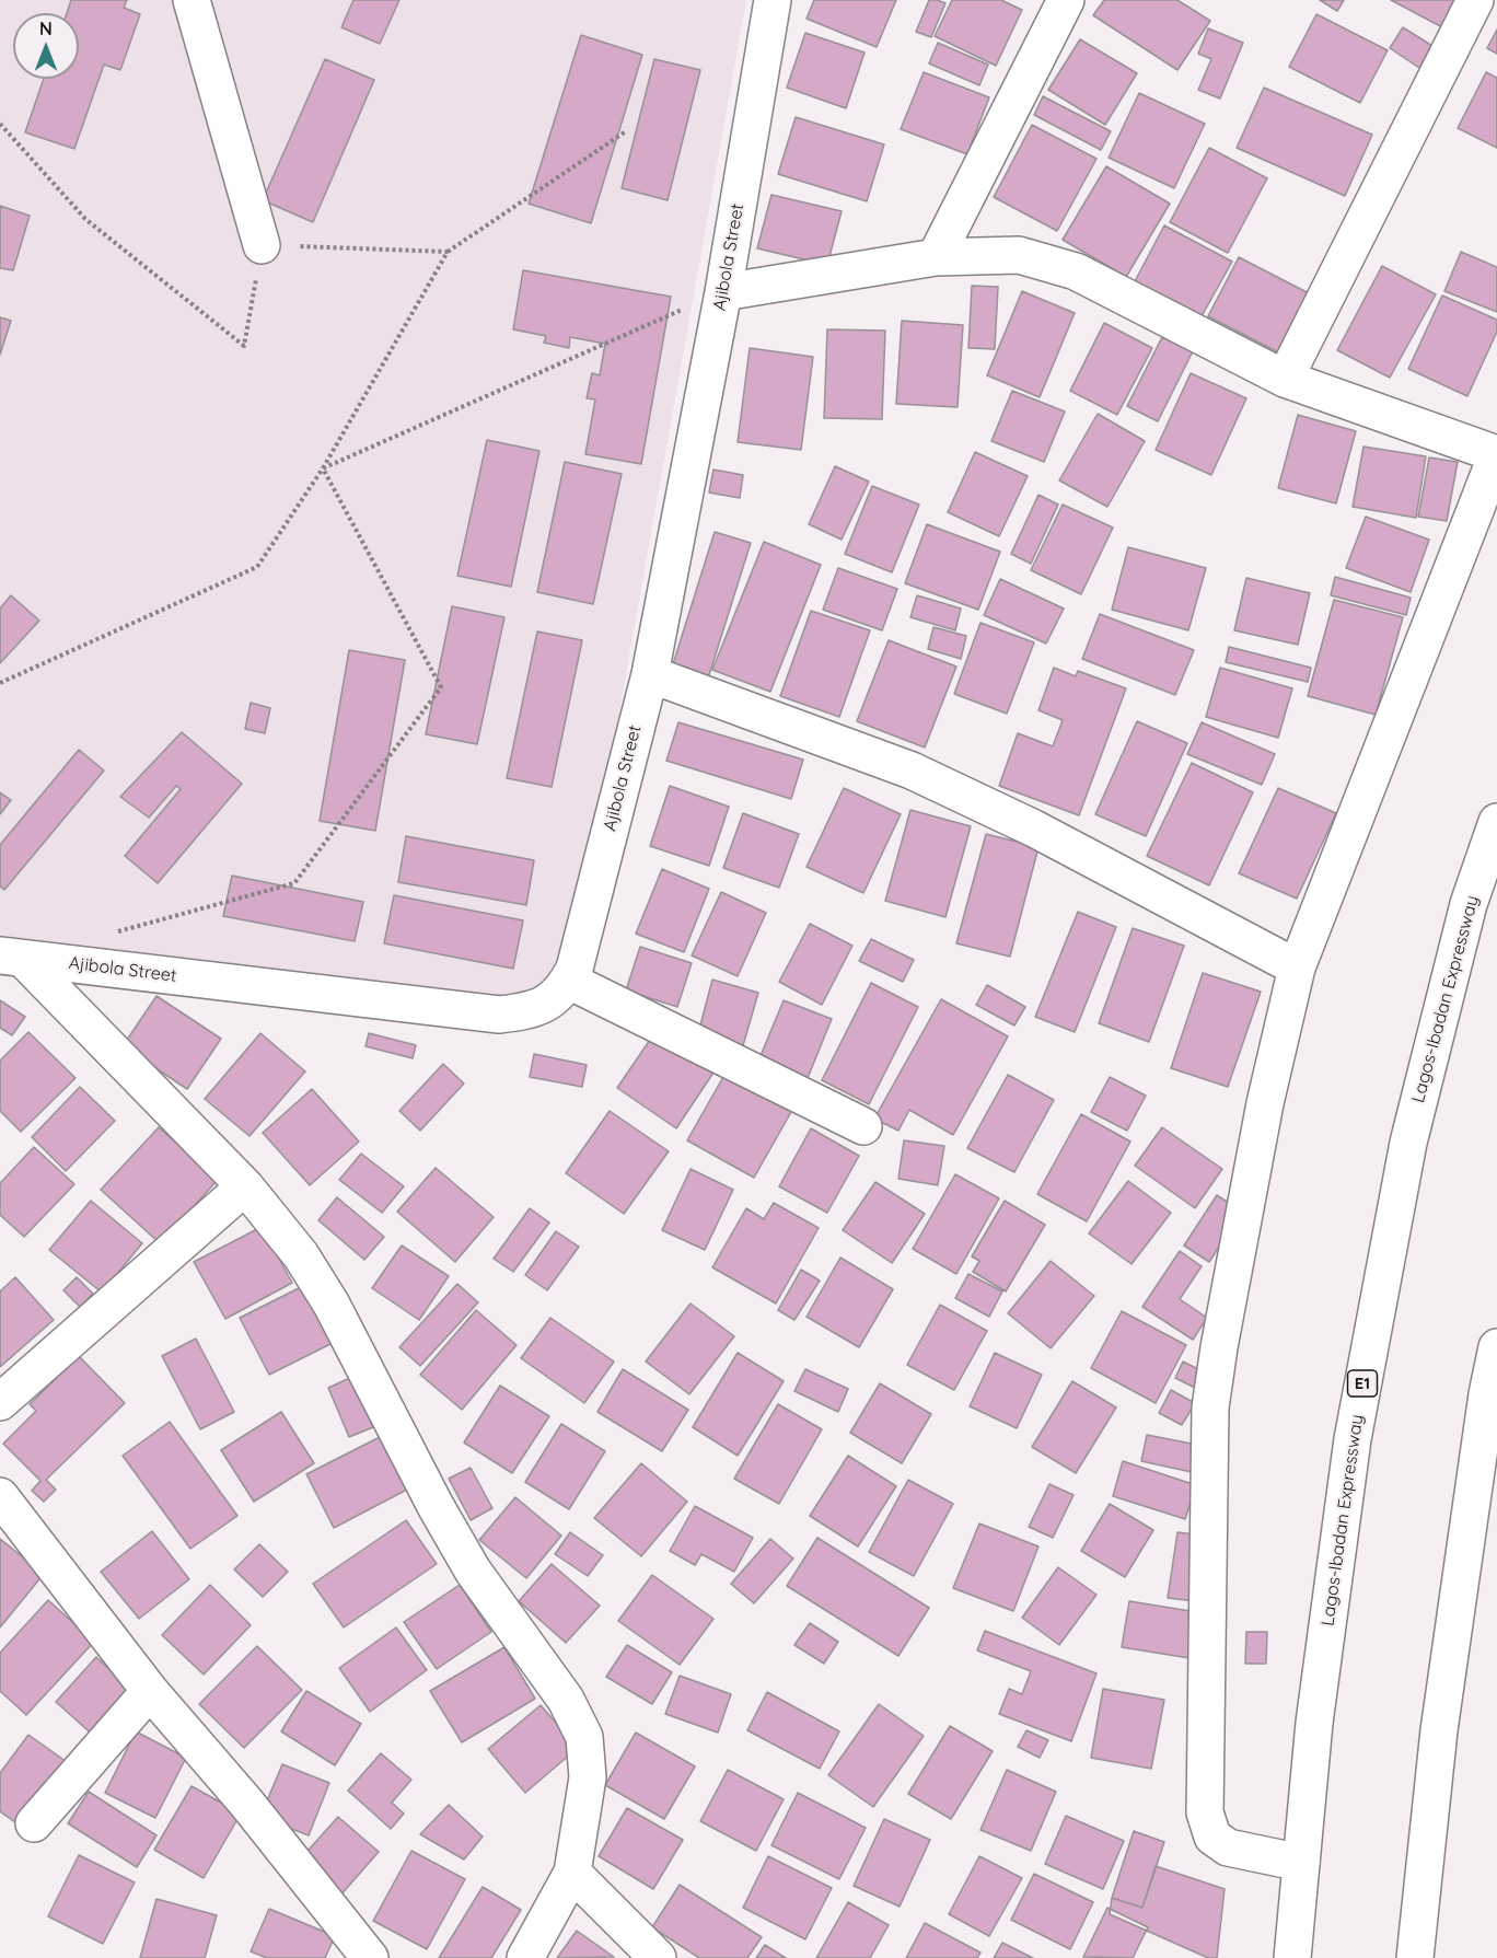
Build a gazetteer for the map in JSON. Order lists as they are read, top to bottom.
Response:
{
  "streets": {
    "main road": ["Ajibola Street", "Lagos-Ibadan Expressway", "E1"]
  },
  "north": "top"
}
